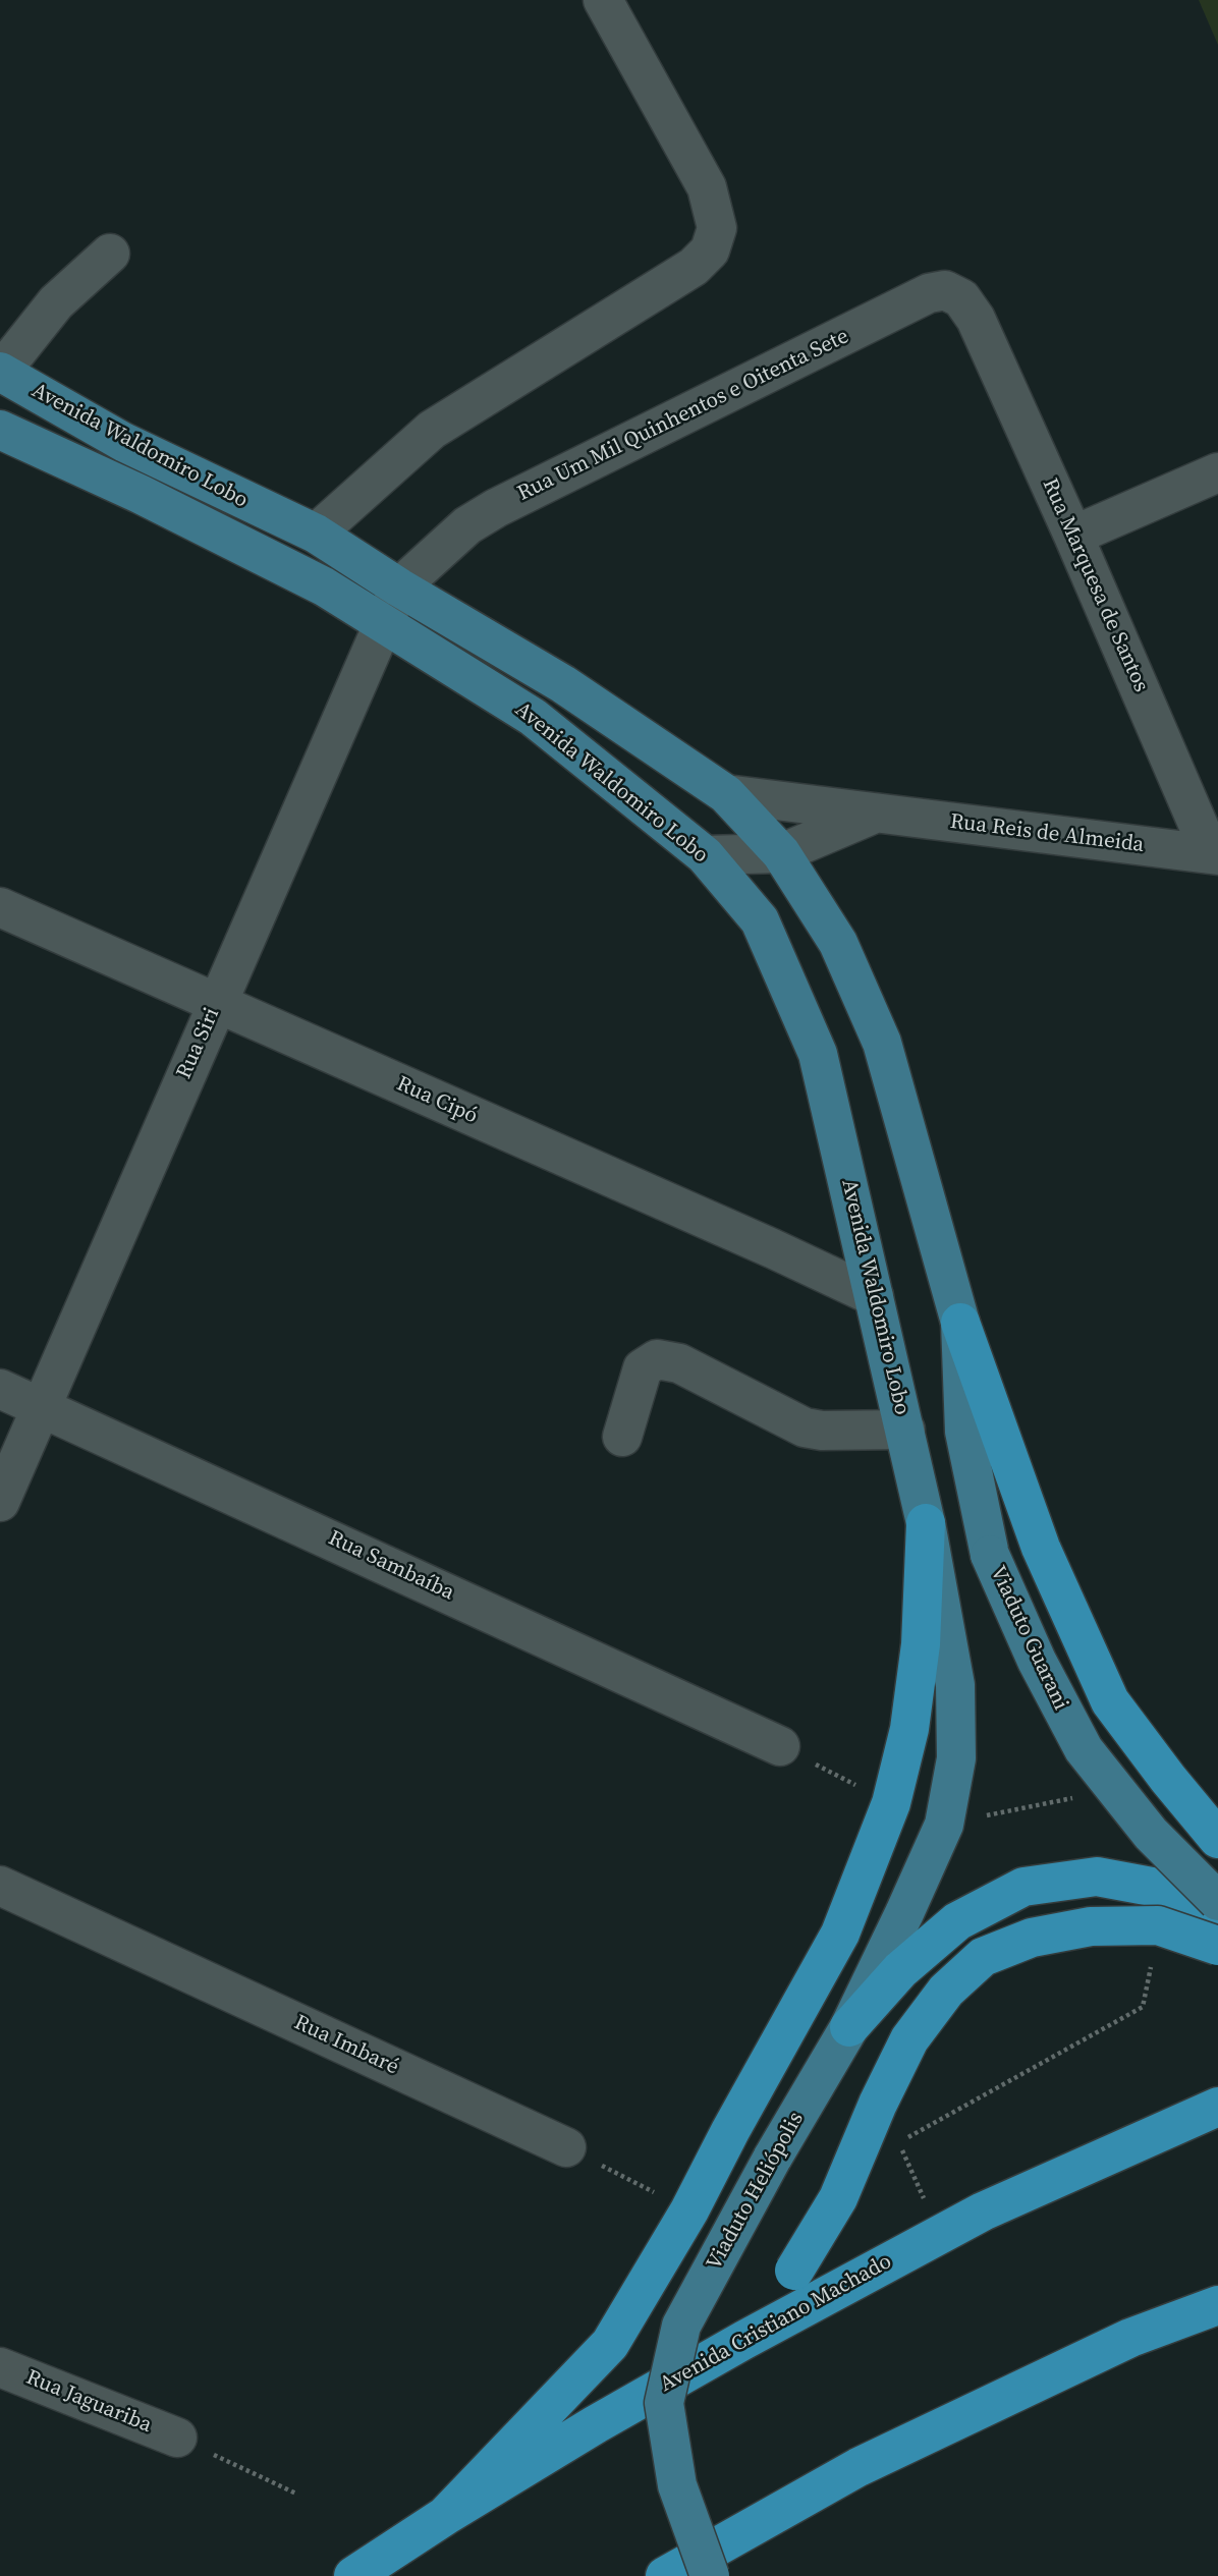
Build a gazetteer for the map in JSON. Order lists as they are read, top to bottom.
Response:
{
  "streets": {
    "highway": ["Avenida Cristiano Machado"],
    "main road": ["Avenida Waldomiro Lobo", "Viaduto Guarani", "Viaduto Heliópolis"],
    "street": [
      "Rua Um Mil Quinhentos e Oitenta Sete",
      "Rua Marquesa de Santos",
      "Rua Reis de Almeida",
      "Rua Siri",
      "Rua Cipó",
      "Rua Sambaíba",
      "Rua Imbaré",
      "Rua Jaguariba"
    ]
  },
  "crossings": [
    ["Rua Um Mil Quinhentos e Oitenta Sete", "Avenida Waldomiro Lobo"],
    ["Rua Um Mil Quinhentos e Oitenta Sete", "Rua Marquesa de Santos"],
    ["Rua Um Mil Quinhentos e Oitenta Sete", "Rua Siri"],
    ["Avenida Waldomiro Lobo", "Rua Reis de Almeida"],
    ["Avenida Waldomiro Lobo", "Rua Siri"],
    ["Avenida Waldomiro Lobo", "Rua Cipó"],
    ["Avenida Waldomiro Lobo", "Viaduto Guarani"],
    ["Avenida Waldomiro Lobo", "Viaduto Heliópolis"],
    ["Rua Marquesa de Santos", "Rua Reis de Almeida"],
    ["Rua Siri", "Rua Cipó"],
    ["Rua Siri", "Rua Sambaíba"]
  ]
}
